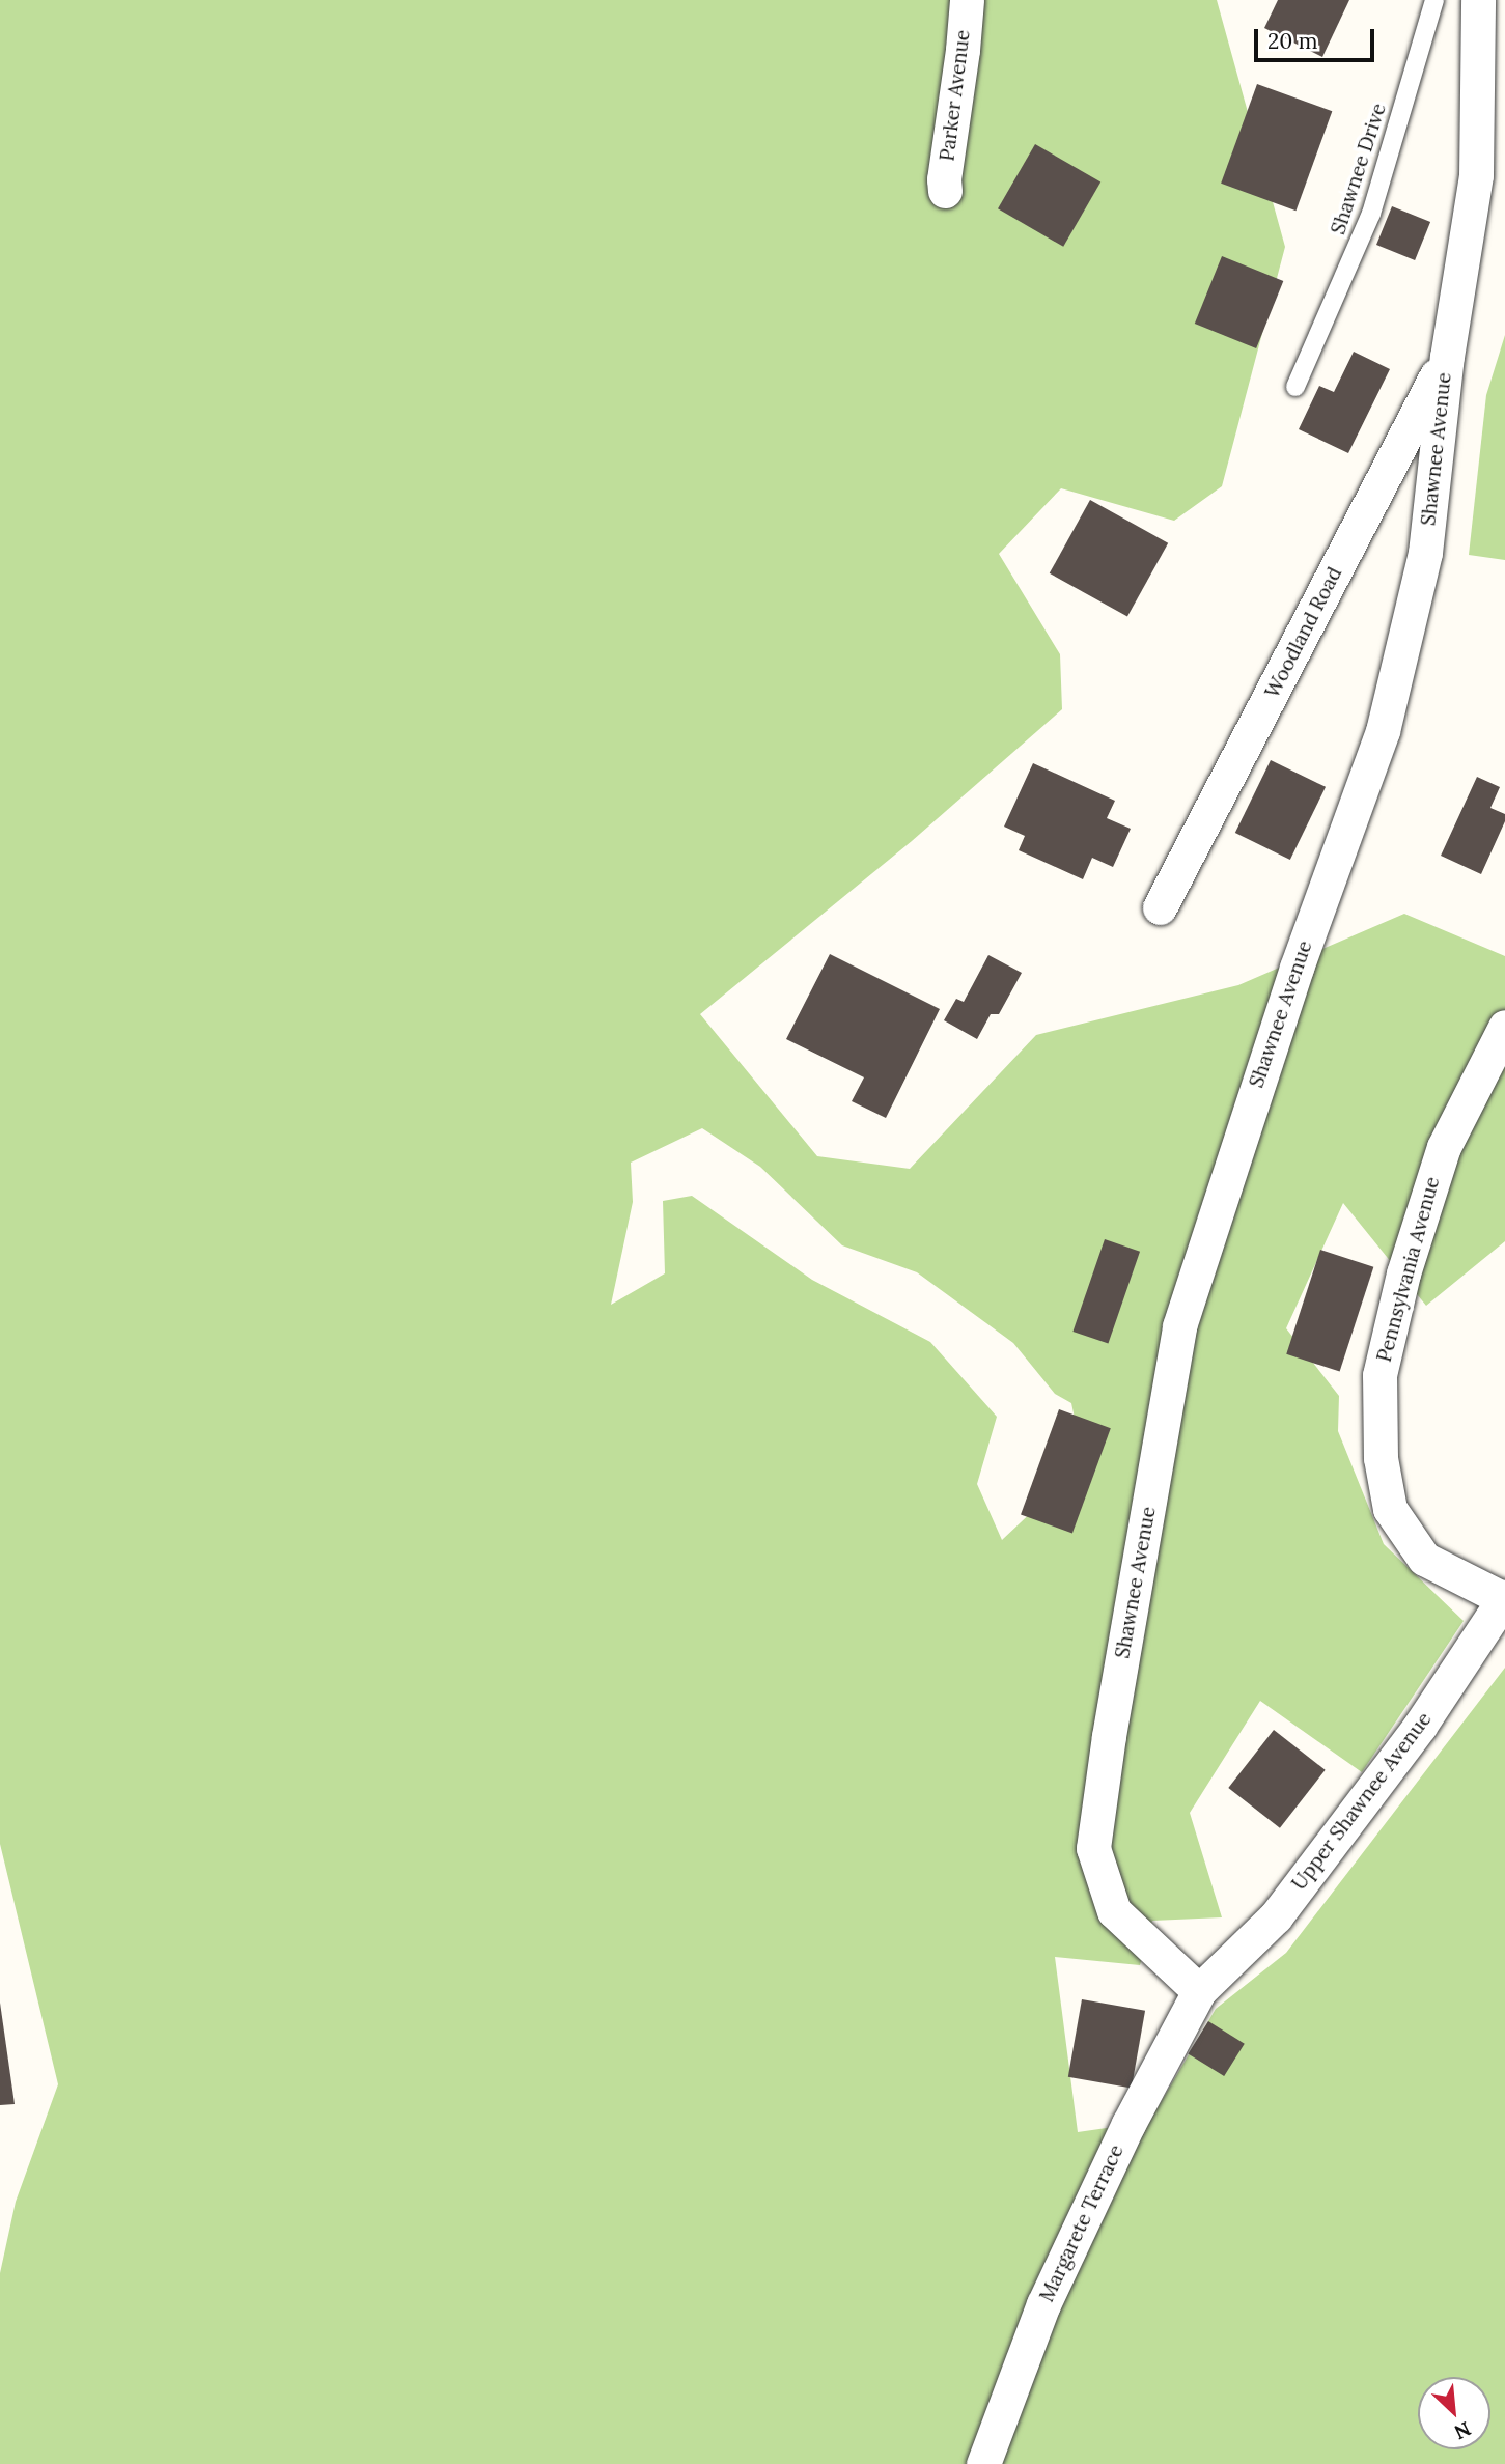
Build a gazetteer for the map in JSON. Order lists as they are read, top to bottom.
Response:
{
  "streets": {
    "street": [
      "Parker Avenue",
      "Shawnee Avenue",
      "Woodland Road",
      "Pennsylvania Avenue",
      "Upper Shawnee Avenue",
      "Margarete Terrace"
    ],
    "lane": ["Shawnee Drive"]
  },
  "crossings": [
    ["Shawnee Avenue", "Woodland Road"],
    ["Shawnee Avenue", "Upper Shawnee Avenue"],
    ["Shawnee Avenue", "Margarete Terrace"],
    ["Pennsylvania Avenue", "Upper Shawnee Avenue"],
    ["Upper Shawnee Avenue", "Margarete Terrace"]
  ],
  "scale_bar": "20 m",
  "north": "bottom right"
}
